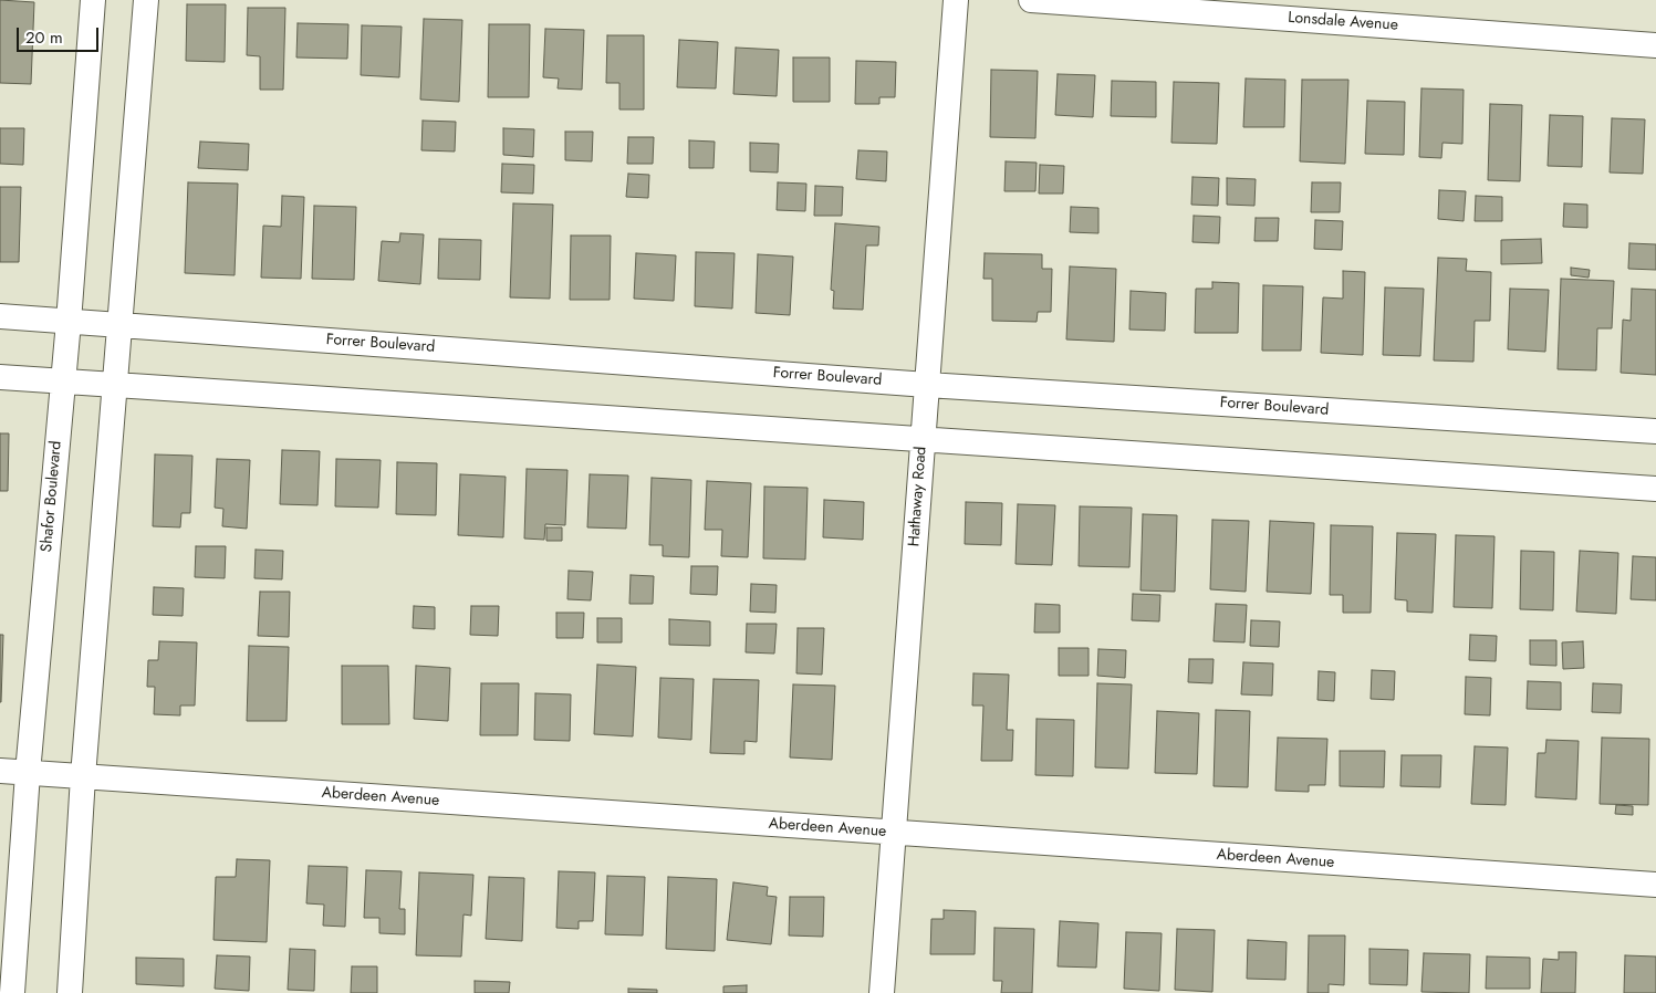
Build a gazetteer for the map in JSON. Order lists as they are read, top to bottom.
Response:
{
  "streets": {
    "street": [
      "Lonsdale Avenue",
      "Forrer Boulevard",
      "Shafor Boulevard",
      "Hathaway Road",
      "Aberdeen Avenue"
    ]
  },
  "crossings": [
    ["Forrer Boulevard", "Shafor Boulevard"],
    ["Forrer Boulevard", "Hathaway Road"],
    ["Shafor Boulevard", "Aberdeen Avenue"],
    ["Hathaway Road", "Aberdeen Avenue"]
  ],
  "scale_bar": "20 m"
}
